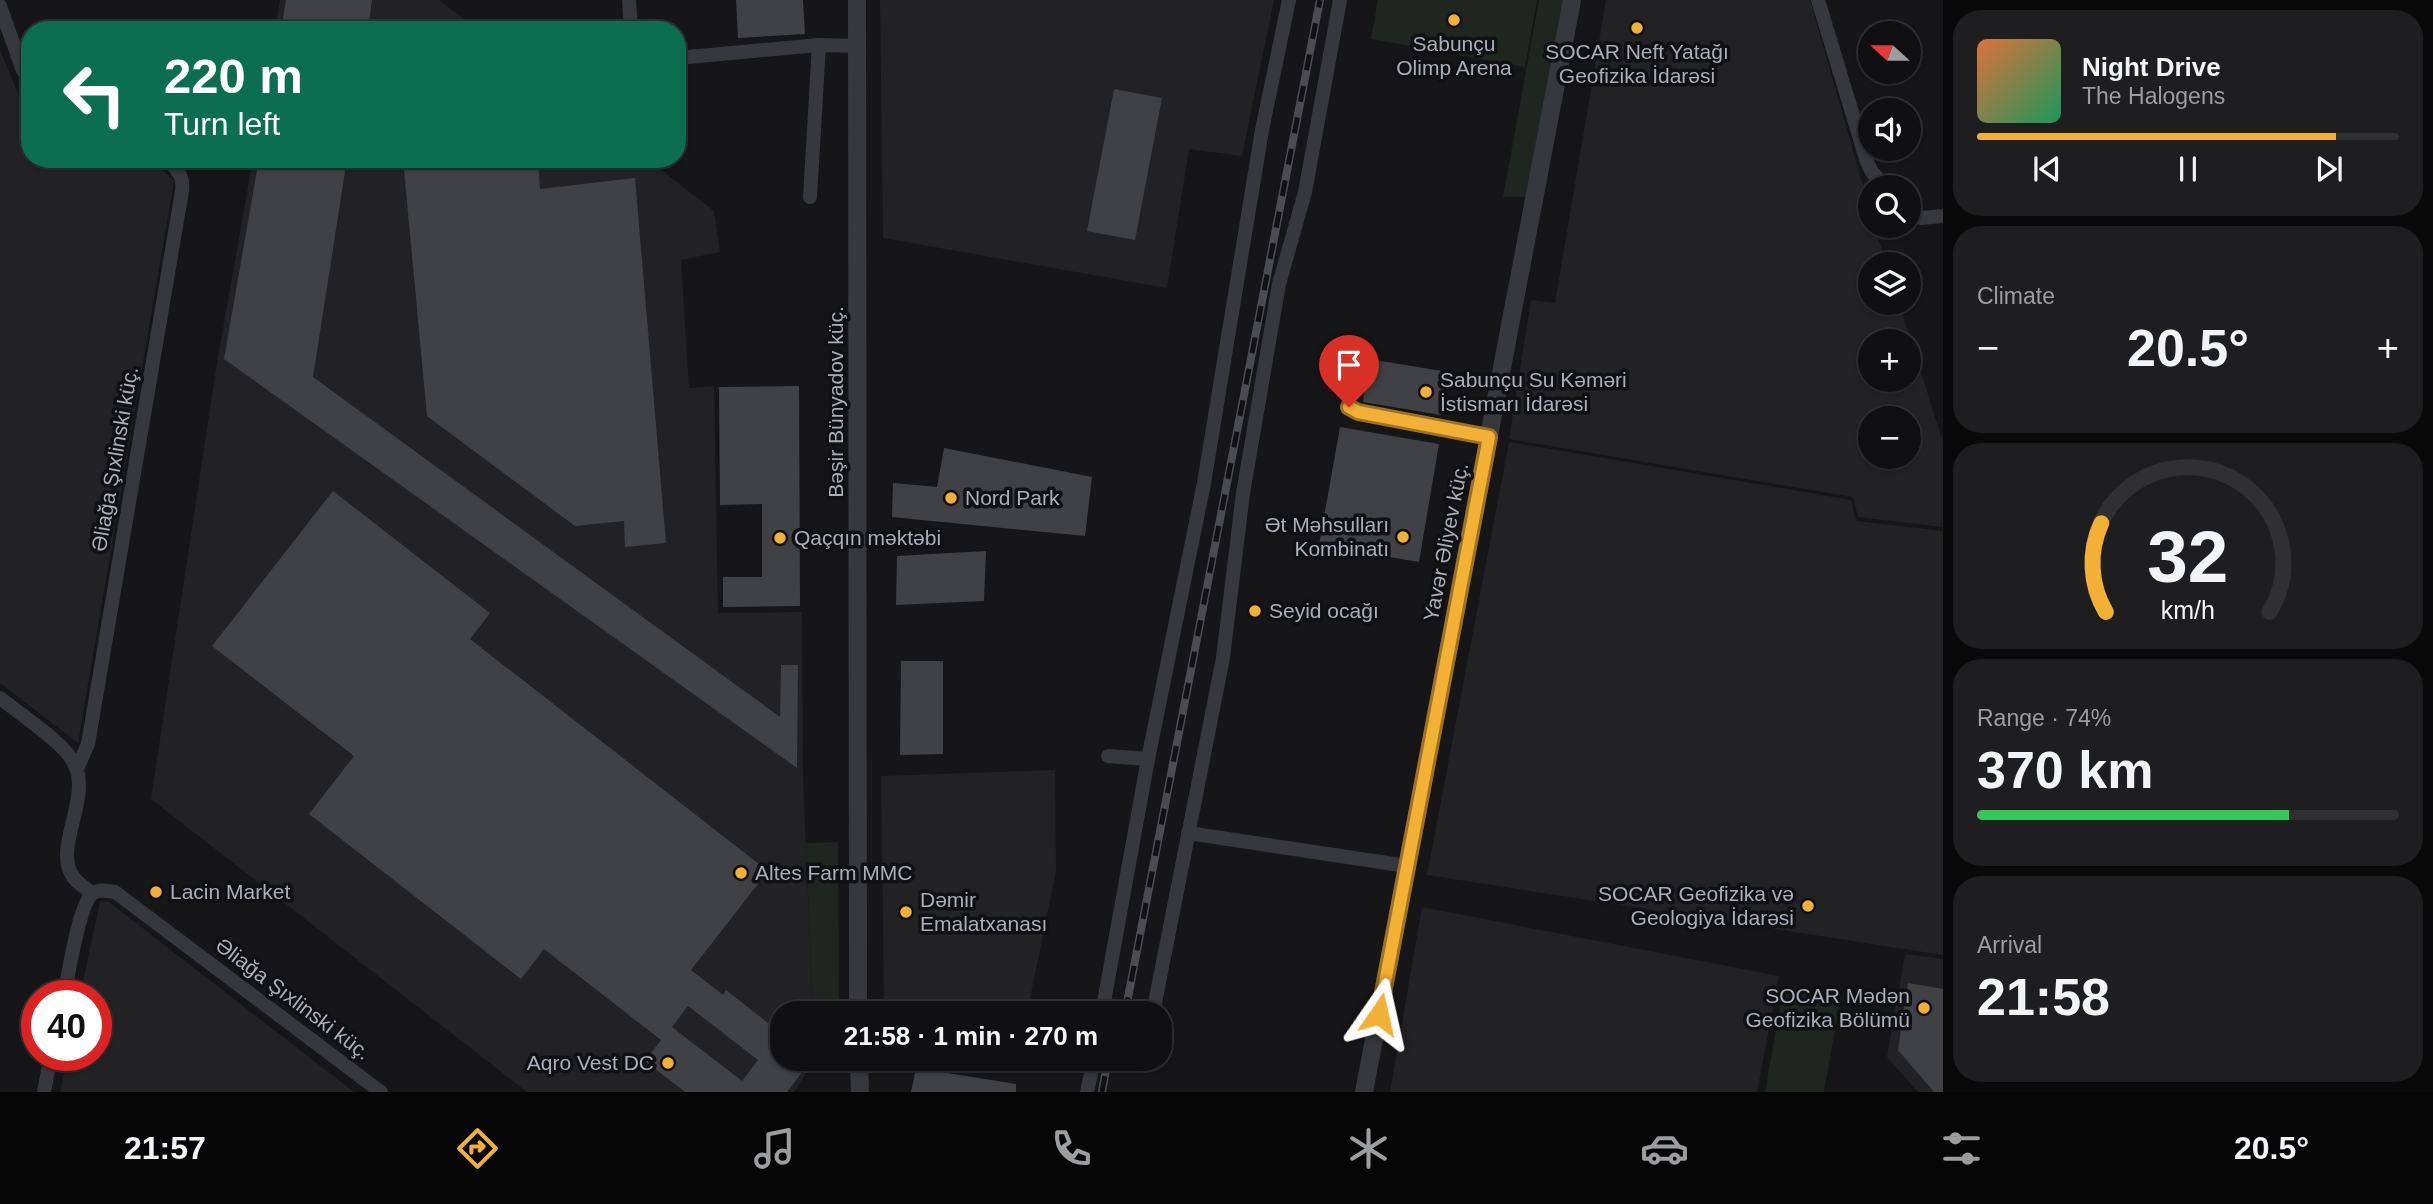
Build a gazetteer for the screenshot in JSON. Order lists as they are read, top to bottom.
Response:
{
  "streets": {
    "street": ["Bəşir Bünyadov küç.", "Əliağa Şıxlinski küç.", "Yavər Əliyev küç."]
  },
  "places": [
    "Sabunçu Olimp Arena",
    "SOCAR Neft Yatağı Geofizika İdarəsi",
    "Sabunçu Su Kəməri İstismarı İdarəsi",
    "Nord Park",
    "Ət Məhsulları Kombinatı",
    "Qaçqın məktəbi",
    "Seyid ocağı",
    "Altes Farm MMC",
    "Lacin Market",
    "SOCAR Geofizika və Geologiya İdarəsi",
    "Dəmir Emalatxanası",
    "SOCAR Mədən Geofizika Bölümü",
    "Aqro Vest DC"
  ],
  "north": "left",
  "page": {
    "map_buttons": ["+", "−"],
    "turn": ["220 m", "Turn left"],
    "song": ["Night Drive", "The Halogens"],
    "tile": [
      "Climate",
      ["Range · 74%", "370 km"],
      ["Arrival", "21:58"]
    ],
    "heat": ["−", "20.5°", "+"],
    "limit": "40",
    "trip": "21:58 · 1 min · 270 m",
    "tabs": ["21:57", "20.5°"],
    "gauge": ["32", "km/h"]
  }
}
